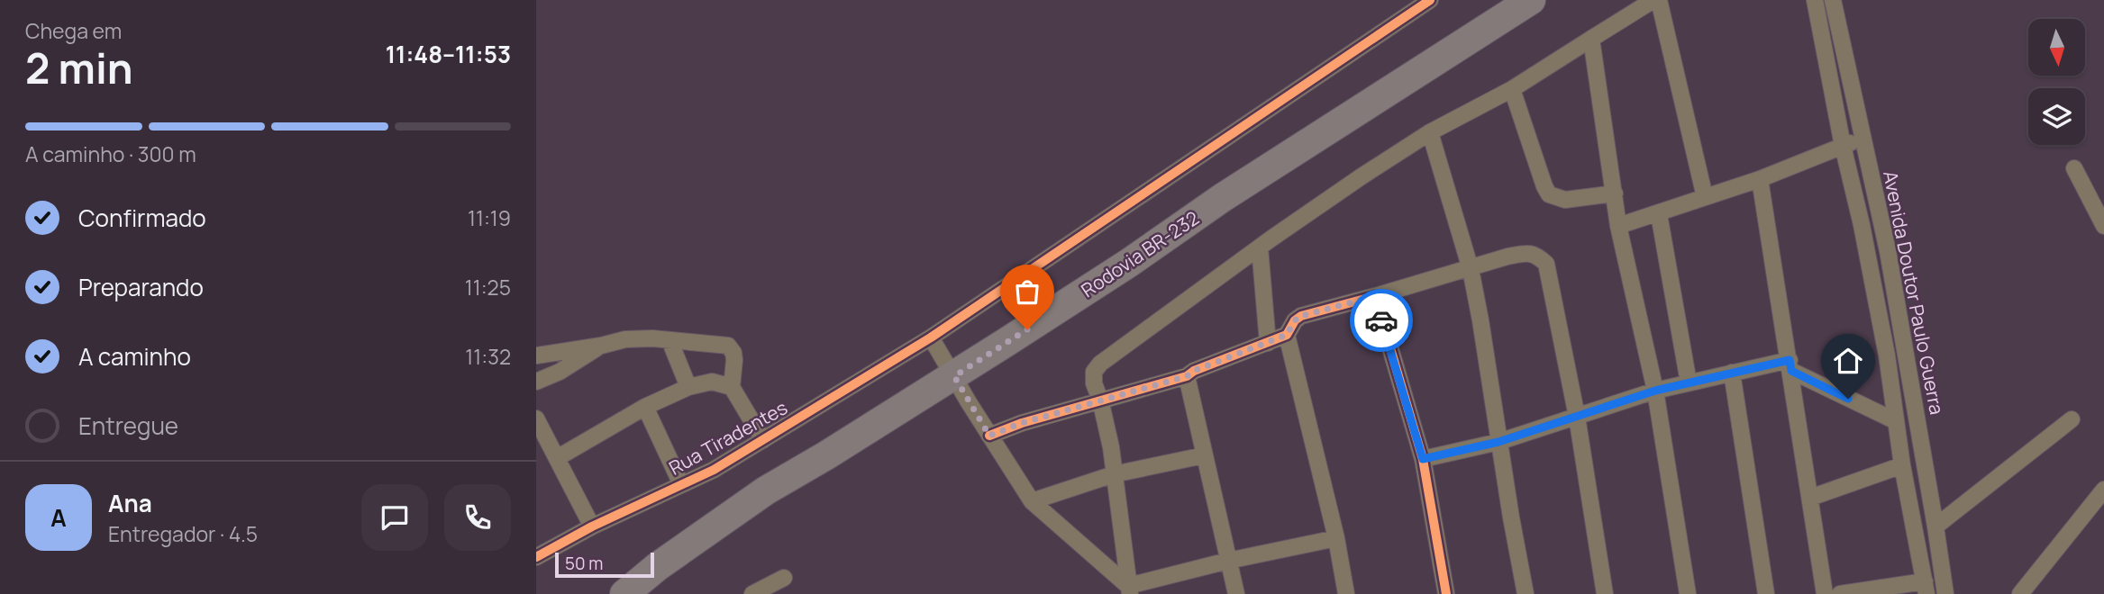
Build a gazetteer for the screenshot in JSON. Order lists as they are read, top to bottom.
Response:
{
  "streets": {
    "highway": ["Rodovia BR-232"],
    "street": ["Avenida Doutor Paulo Guerra", "Rua Tiradentes"]
  },
  "scale_bar": "50 m",
  "north": "bottom",
  "page": {
    "heading": ["2 min", "Chega em", "11:48–11:53"],
    "panel": ["Ana", "Entregador · 4.5"],
    "bar": "A caminho · 300 m",
    "list": [
      ["Confirmado", "11:19"],
      ["Preparando", "11:25"],
      ["A caminho", "11:32"],
      "Entregue"
    ],
    "round": "A",
    "scale": "50 m"
  }
}
